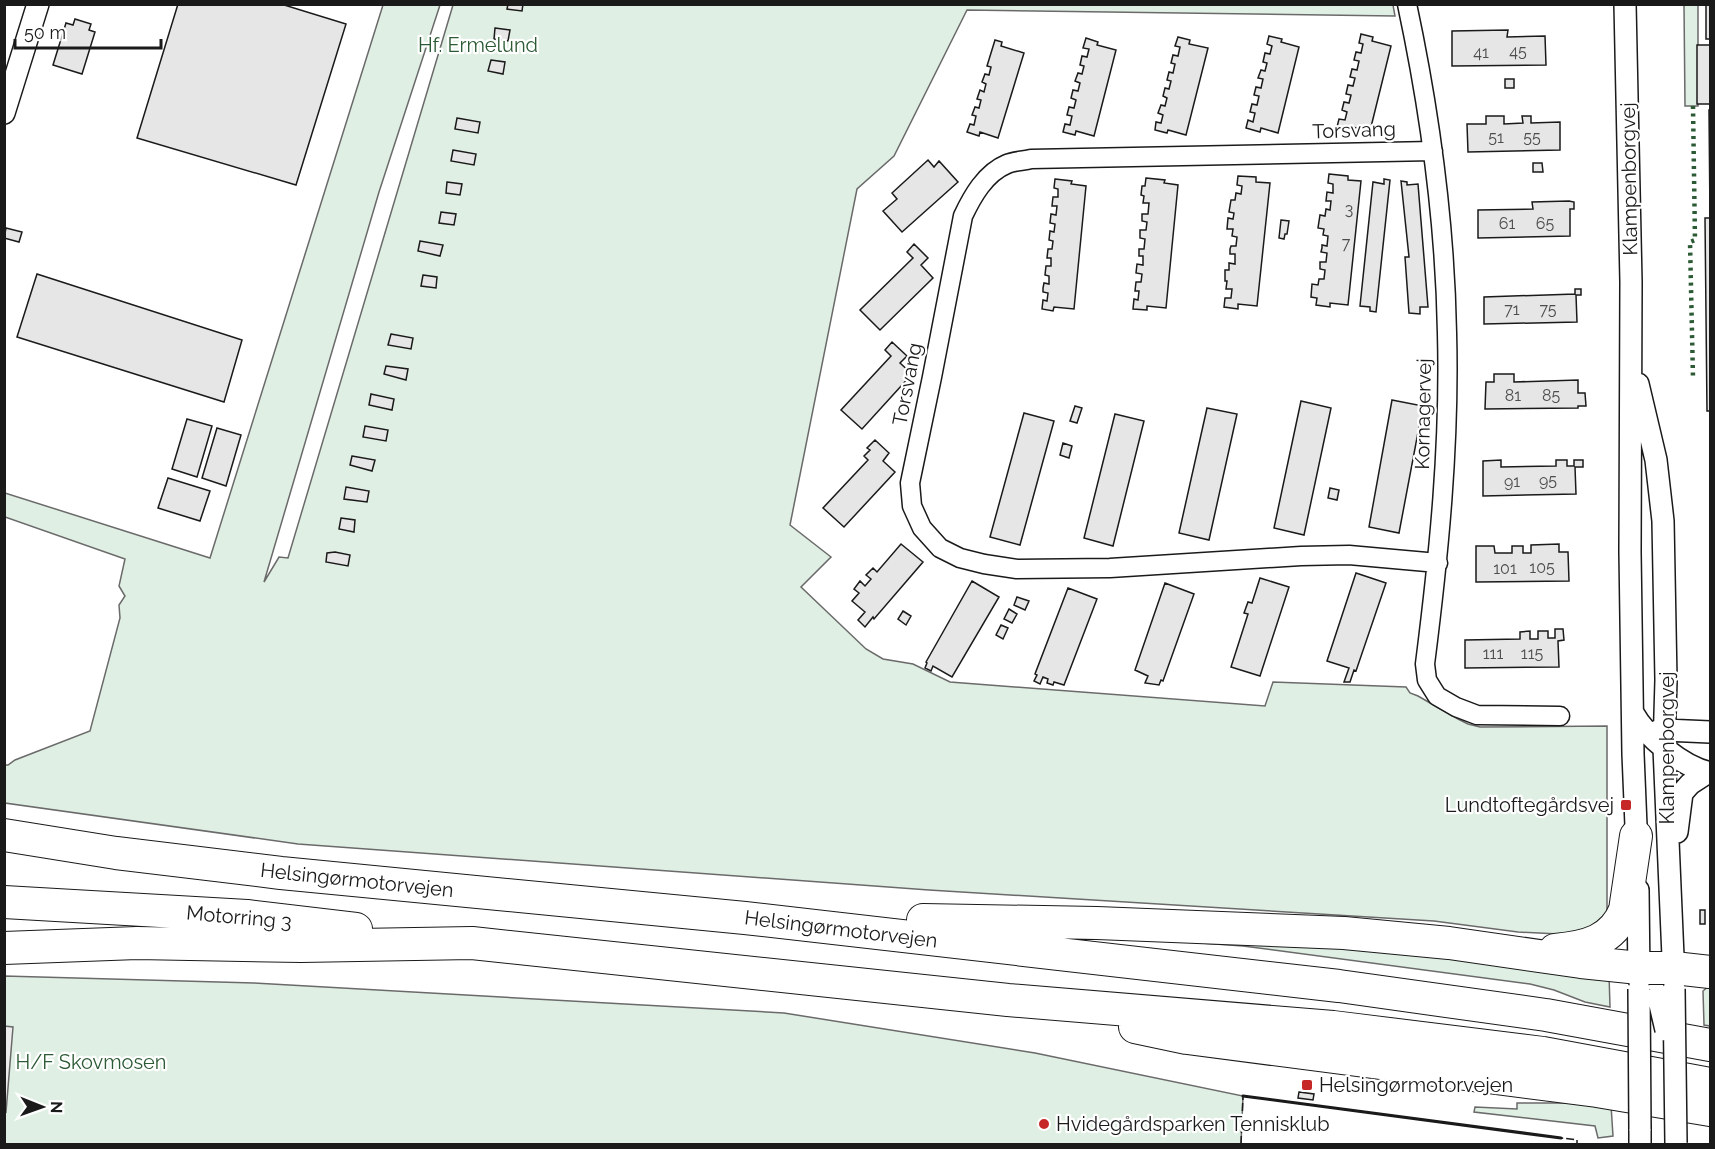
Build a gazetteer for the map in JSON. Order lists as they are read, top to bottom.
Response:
{
  "streets": {
    "highway": ["Helsingørmotorvejen", "Motorring 3"],
    "street": ["Torsvang", "Klampenborgvej", "Kornagervej"]
  },
  "crossings": [
    ["Torsvang", "Kornagervej"]
  ],
  "parks": ["Hf. Ermelund", "H/F Skovmosen"],
  "places": {
    "transit": ["Lundtoftegårdsvej", "Helsingørmotorvejen"],
    "other": ["Hvidegårdsparken Tennisklub"]
  },
  "house_numbers": [
    "45",
    "41",
    "51",
    "55",
    "3",
    "61",
    "65",
    "7",
    "71",
    "75",
    "81",
    "85",
    "95",
    "91",
    "105",
    "101",
    "111",
    "115"
  ],
  "scale_bar": "50 m",
  "north": "right"
}
